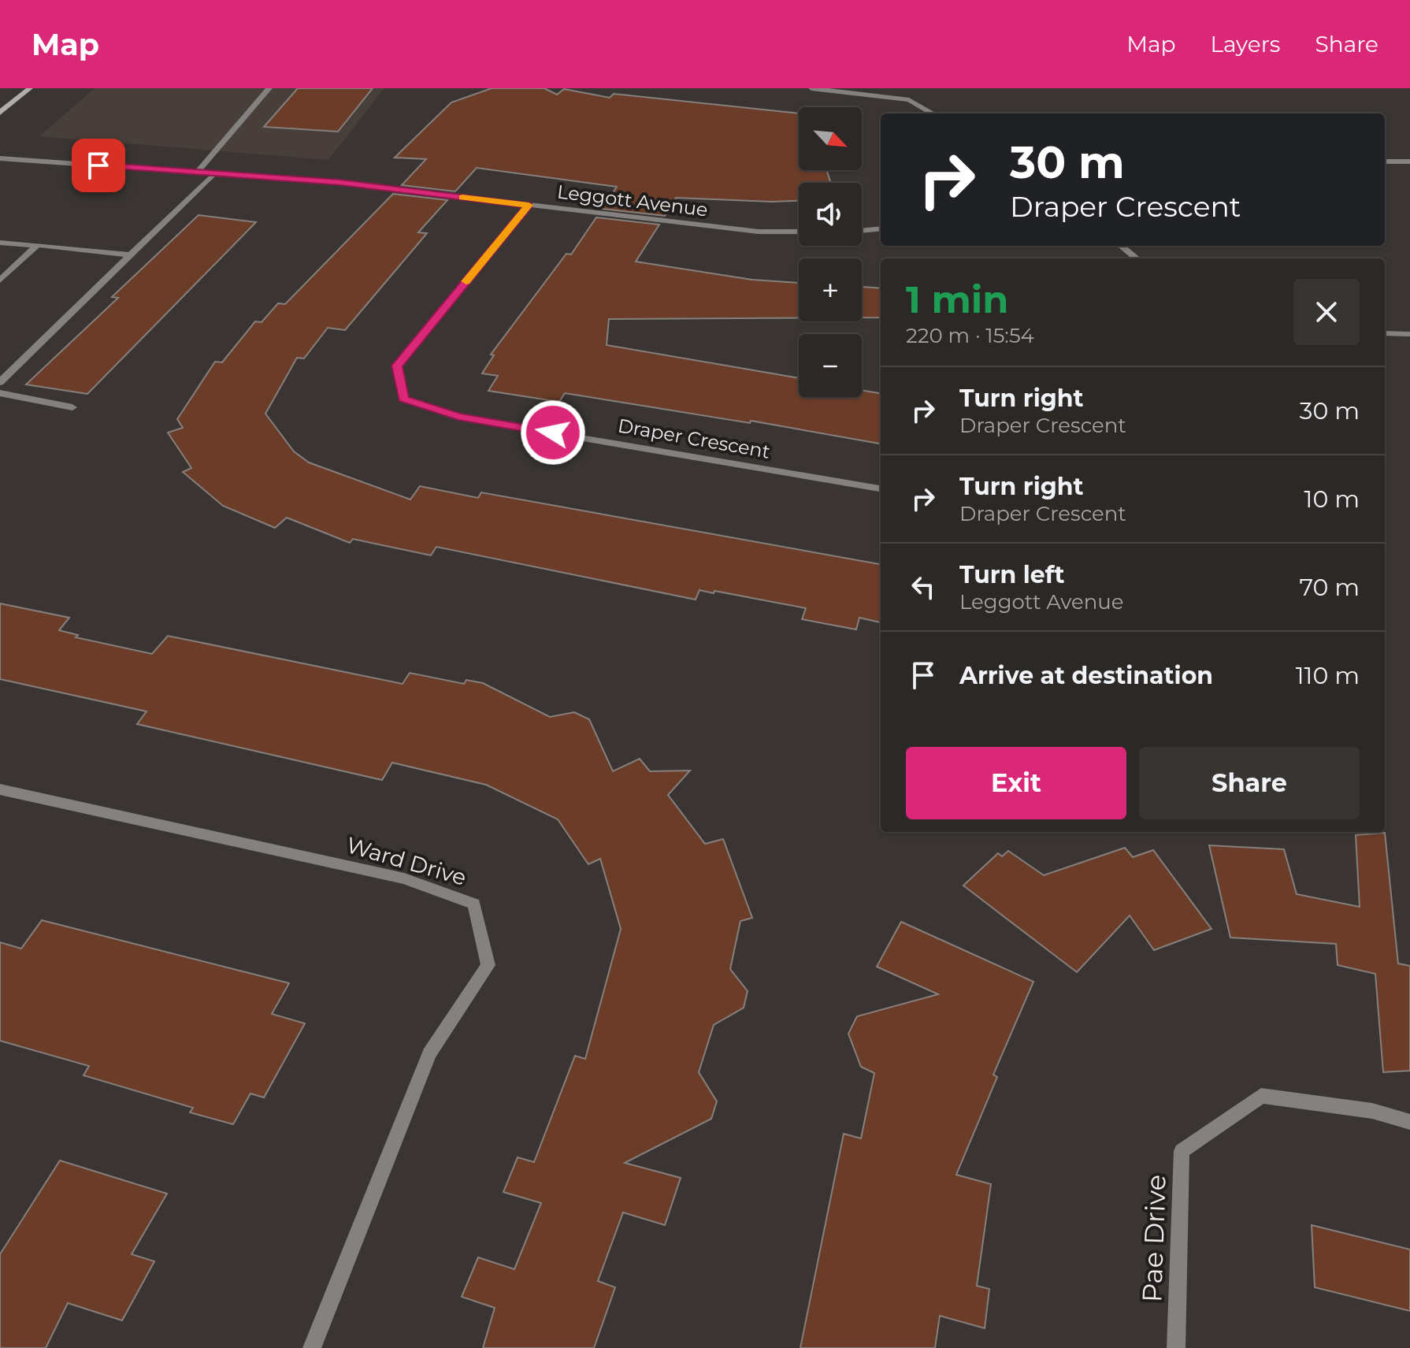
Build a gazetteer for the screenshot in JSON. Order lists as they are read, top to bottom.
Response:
{
  "streets": {
    "street": [
      "Leggott Avenue",
      "Draper Crescent",
      "Ward Drive",
      "Pae Drive"
    ]
  },
  "crossings": [
    ["Leggott Avenue", "Draper Crescent"]
  ],
  "north": "bottom right",
  "page": {
    "header": "Map",
    "nav": ["Map", "Layers", "Share"],
    "map_buttons": ["+", "−"],
    "turn": ["30 m", "Draper Crescent"],
    "heading": ["1 min", "220 m · 15:54"],
    "list": [
      {
        "name": "Turn right",
        "note": "Draper Crescent",
        "value": "30 m"
      },
      {
        "name": "Turn right",
        "note": "Draper Crescent",
        "value": "10 m"
      },
      {
        "name": "Turn left",
        "note": "Leggott Avenue",
        "value": "70 m"
      },
      {
        "name": "Arrive at destination",
        "value": "110 m"
      }
    ],
    "buttons": ["Exit", "Share"]
  }
}
